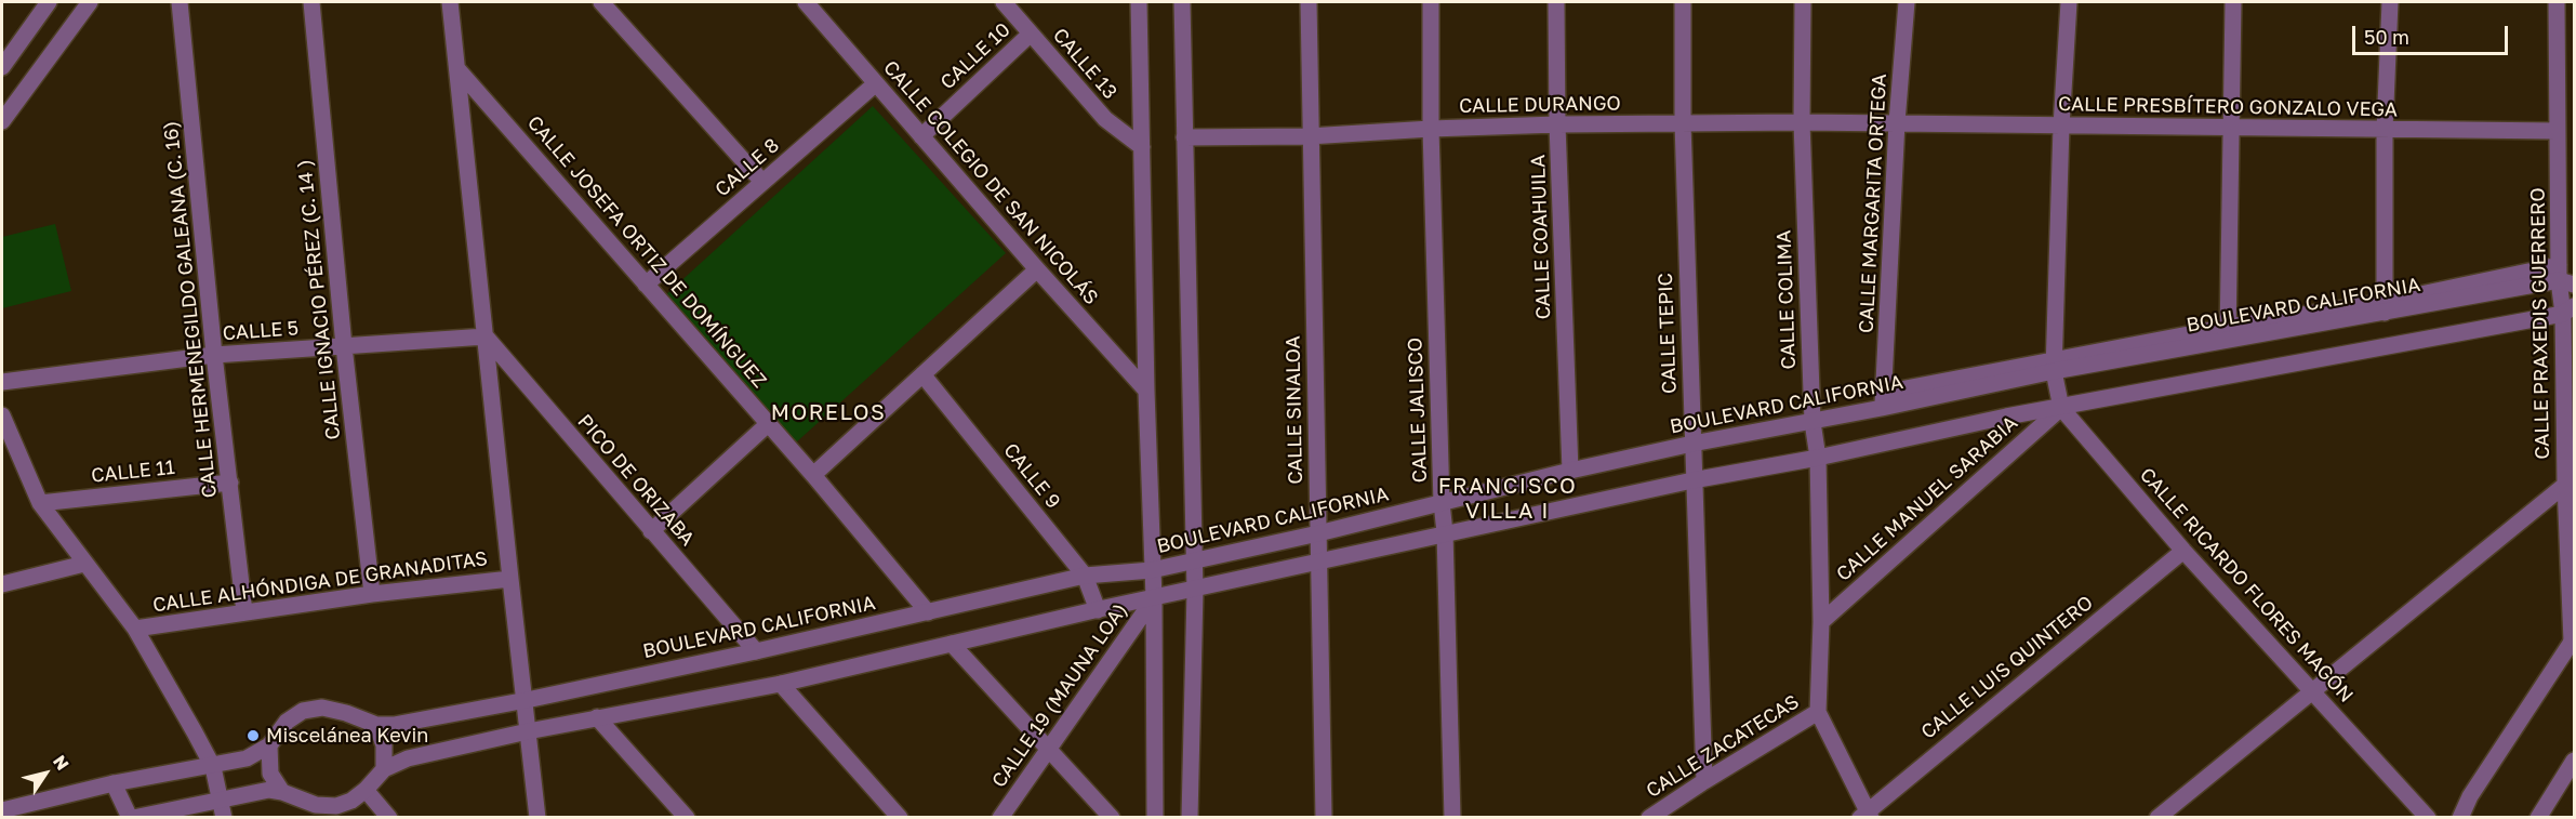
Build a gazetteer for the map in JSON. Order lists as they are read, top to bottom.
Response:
{
  "streets": {
    "street": [
      "CALLE 10",
      "CALLE 13",
      "CALLE DURANGO",
      "CALLE PRESBÍTERO GONZALO VEGA",
      "CALLE 8",
      "CALLE COLEGIO DE SAN NICOLÁS",
      "CALLE MARGARITA ORTEGA",
      "CALLE COAHUILA",
      "CALLE JOSEFA ORTIZ DE DOMÍNGUEZ",
      "CALLE IGNACIO PÉREZ (C. 14 )",
      "CALLE COLIMA",
      "BOULEVARD CALIFORNIA",
      "CALLE HERMENEGILDO GALEANA (C. 16)",
      "CALLE PRAXEDIS GUERRERO",
      "CALLE 5",
      "CALLE TEPIC",
      "CALLE SINALOA",
      "CALLE JALISCO",
      "CALLE 11",
      "CALLE 9",
      "PICO DE ORIZABA",
      "CALLE MANUEL SARABIA",
      "CALLE ALHÓNDIGA DE GRANADITAS",
      "CALLE RICARDO FLORES MAGÓN",
      "CALLE LUIS QUINTERO",
      "CALLE 19 (MAUNA LOA)",
      "CALLE ZACATECAS"
    ]
  },
  "crossings": [
    ["CALLE 10", "CALLE 13"],
    ["CALLE 10", "CALLE COLEGIO DE SAN NICOLÁS"],
    ["CALLE DURANGO", "CALLE PRESBÍTERO GONZALO VEGA"],
    ["CALLE DURANGO", "CALLE MARGARITA ORTEGA"],
    ["CALLE DURANGO", "CALLE COAHUILA"],
    ["CALLE DURANGO", "CALLE COLIMA"],
    ["CALLE DURANGO", "CALLE TEPIC"],
    ["CALLE DURANGO", "CALLE SINALOA"],
    ["CALLE DURANGO", "CALLE JALISCO"],
    ["CALLE PRESBÍTERO GONZALO VEGA", "CALLE MARGARITA ORTEGA"],
    ["CALLE PRESBÍTERO GONZALO VEGA", "CALLE PRAXEDIS GUERRERO"],
    ["CALLE PRESBÍTERO GONZALO VEGA", "CALLE RICARDO FLORES MAGÓN"],
    ["CALLE 8", "CALLE COLEGIO DE SAN NICOLÁS"],
    ["CALLE 8", "CALLE JOSEFA ORTIZ DE DOMÍNGUEZ"],
    ["CALLE MARGARITA ORTEGA", "BOULEVARD CALIFORNIA"],
    ["CALLE COAHUILA", "BOULEVARD CALIFORNIA"],
    ["CALLE JOSEFA ORTIZ DE DOMÍNGUEZ", "BOULEVARD CALIFORNIA"],
    ["CALLE IGNACIO PÉREZ (C. 14 )", "CALLE 5"],
    ["CALLE IGNACIO PÉREZ (C. 14 )", "CALLE ALHÓNDIGA DE GRANADITAS"],
    ["CALLE COLIMA", "BOULEVARD CALIFORNIA"],
    ["CALLE COLIMA", "CALLE MANUEL SARABIA"],
    ["CALLE COLIMA", "CALLE ZACATECAS"],
    ["BOULEVARD CALIFORNIA", "CALLE PRAXEDIS GUERRERO"],
    ["BOULEVARD CALIFORNIA", "CALLE TEPIC"],
    ["BOULEVARD CALIFORNIA", "CALLE SINALOA"],
    ["BOULEVARD CALIFORNIA", "CALLE JALISCO"],
    ["BOULEVARD CALIFORNIA", "CALLE 9"],
    ["BOULEVARD CALIFORNIA", "PICO DE ORIZABA"],
    ["BOULEVARD CALIFORNIA", "CALLE RICARDO FLORES MAGÓN"],
    ["CALLE HERMENEGILDO GALEANA (C. 16)", "CALLE 5"],
    ["CALLE HERMENEGILDO GALEANA (C. 16)", "CALLE 11"],
    ["CALLE HERMENEGILDO GALEANA (C. 16)", "CALLE ALHÓNDIGA DE GRANADITAS"],
    ["CALLE 5", "PICO DE ORIZABA"],
    ["CALLE TEPIC", "CALLE ZACATECAS"],
    ["CALLE MANUEL SARABIA", "CALLE RICARDO FLORES MAGÓN"],
    ["CALLE RICARDO FLORES MAGÓN", "CALLE LUIS QUINTERO"]
  ],
  "districts": ["MORELOS", "FRANCISCO VILLA I"],
  "places": ["Miscelánea Kevin"],
  "scale_bar": "50 m",
  "north": "top right"
}
